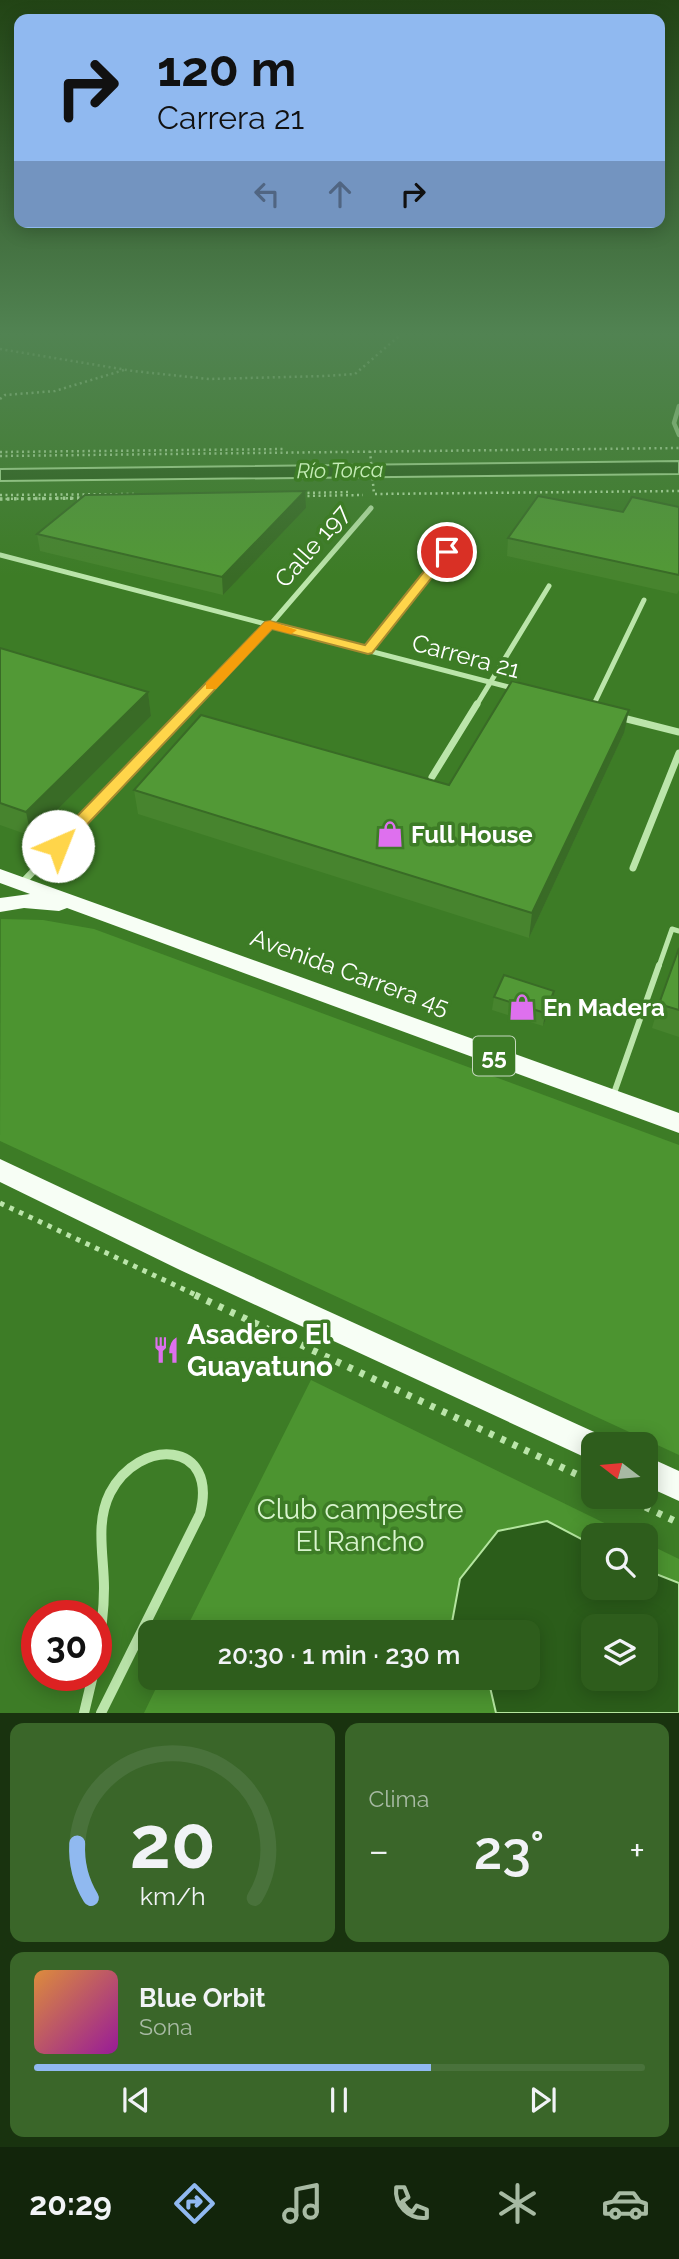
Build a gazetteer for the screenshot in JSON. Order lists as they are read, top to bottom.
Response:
{
  "streets": {
    "highway": ["Avenida Carrera 45", "55"],
    "street": ["Calle 197", "Carrera 21"]
  },
  "crossings": [
    ["Calle 197", "Carrera 21"],
    ["Calle 197", "Avenida Carrera 45"]
  ],
  "water": ["Río Torca"],
  "parks": ["Club campestre El Rancho"],
  "places": {
    "shop": ["Full House", "En Madera"],
    "restaurant": ["Asadero El Guayatuno"]
  },
  "north": "left",
  "page": {
    "turn": ["120 m", "Carrera 21"],
    "limit": "30",
    "trip": "20:30 · 1 min · 230 m",
    "tile": "Clima",
    "heat": ["−", "23°", "+"],
    "song": ["Blue Orbit", "Sona"],
    "tabs": "20:29",
    "gauge": ["20", "km/h"]
  }
}
